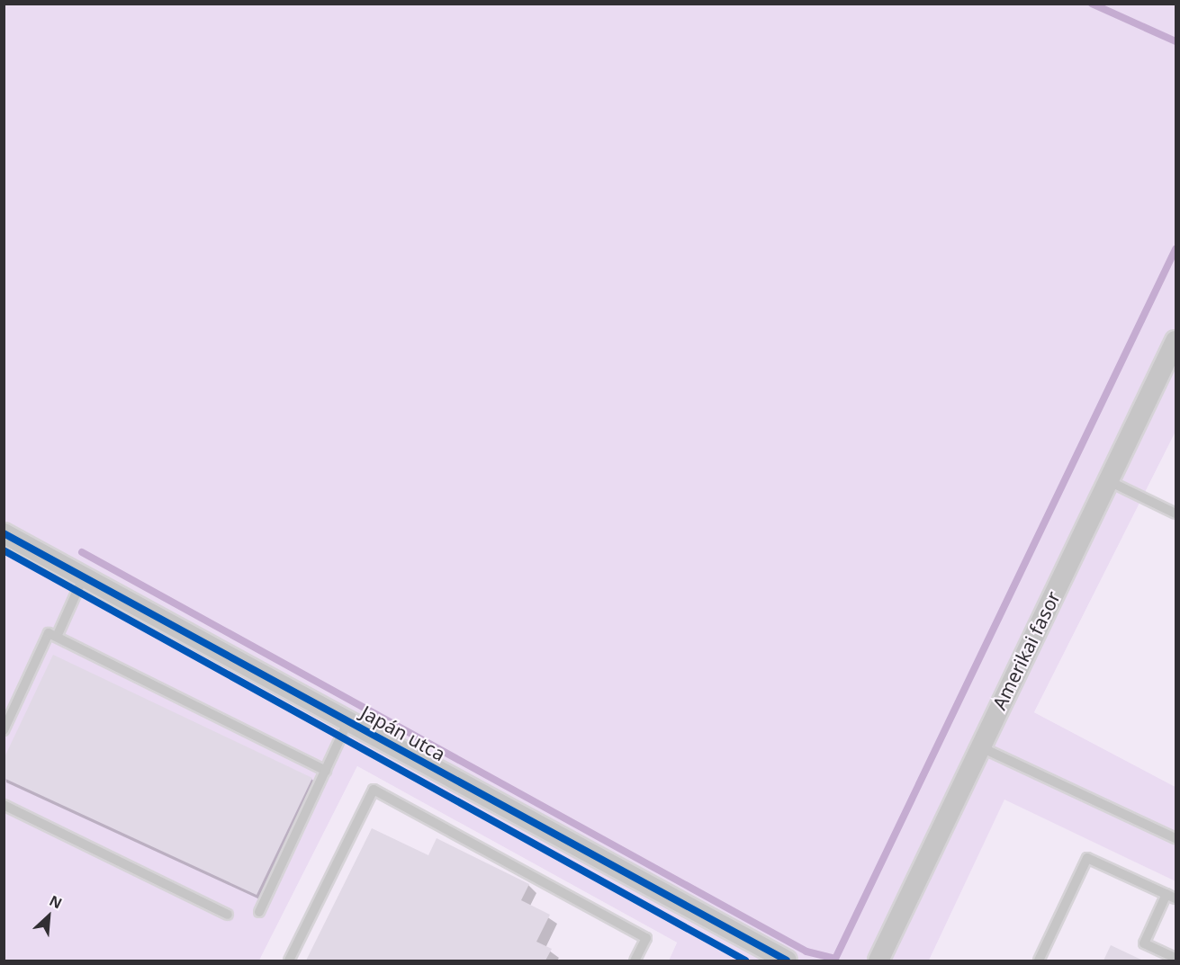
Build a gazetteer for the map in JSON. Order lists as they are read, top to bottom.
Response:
{
  "streets": {
    "street": ["Amerikai fasor", "Japán utca"]
  },
  "north": "top right"
}
